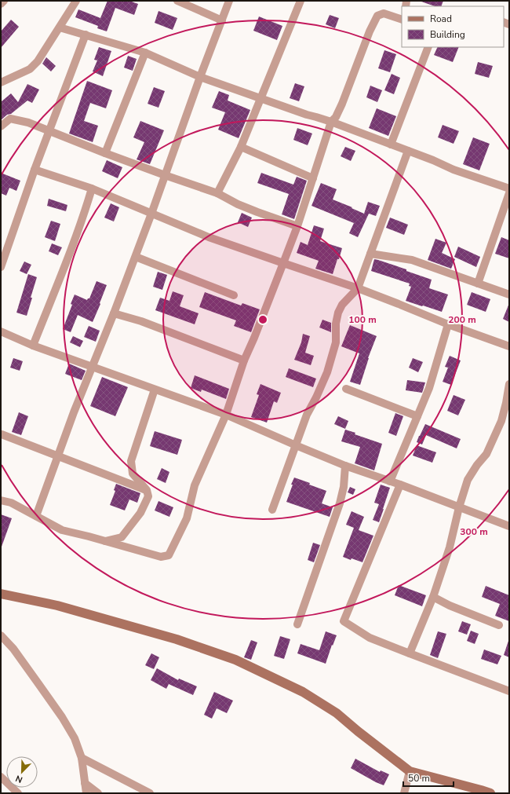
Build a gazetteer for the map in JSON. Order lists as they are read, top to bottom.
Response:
{
  "legend": ["Road", "Building"],
  "scale_bar": "50 m",
  "north": "bottom left",
  "rings": ["100 m", "200 m", "300 m"]
}
